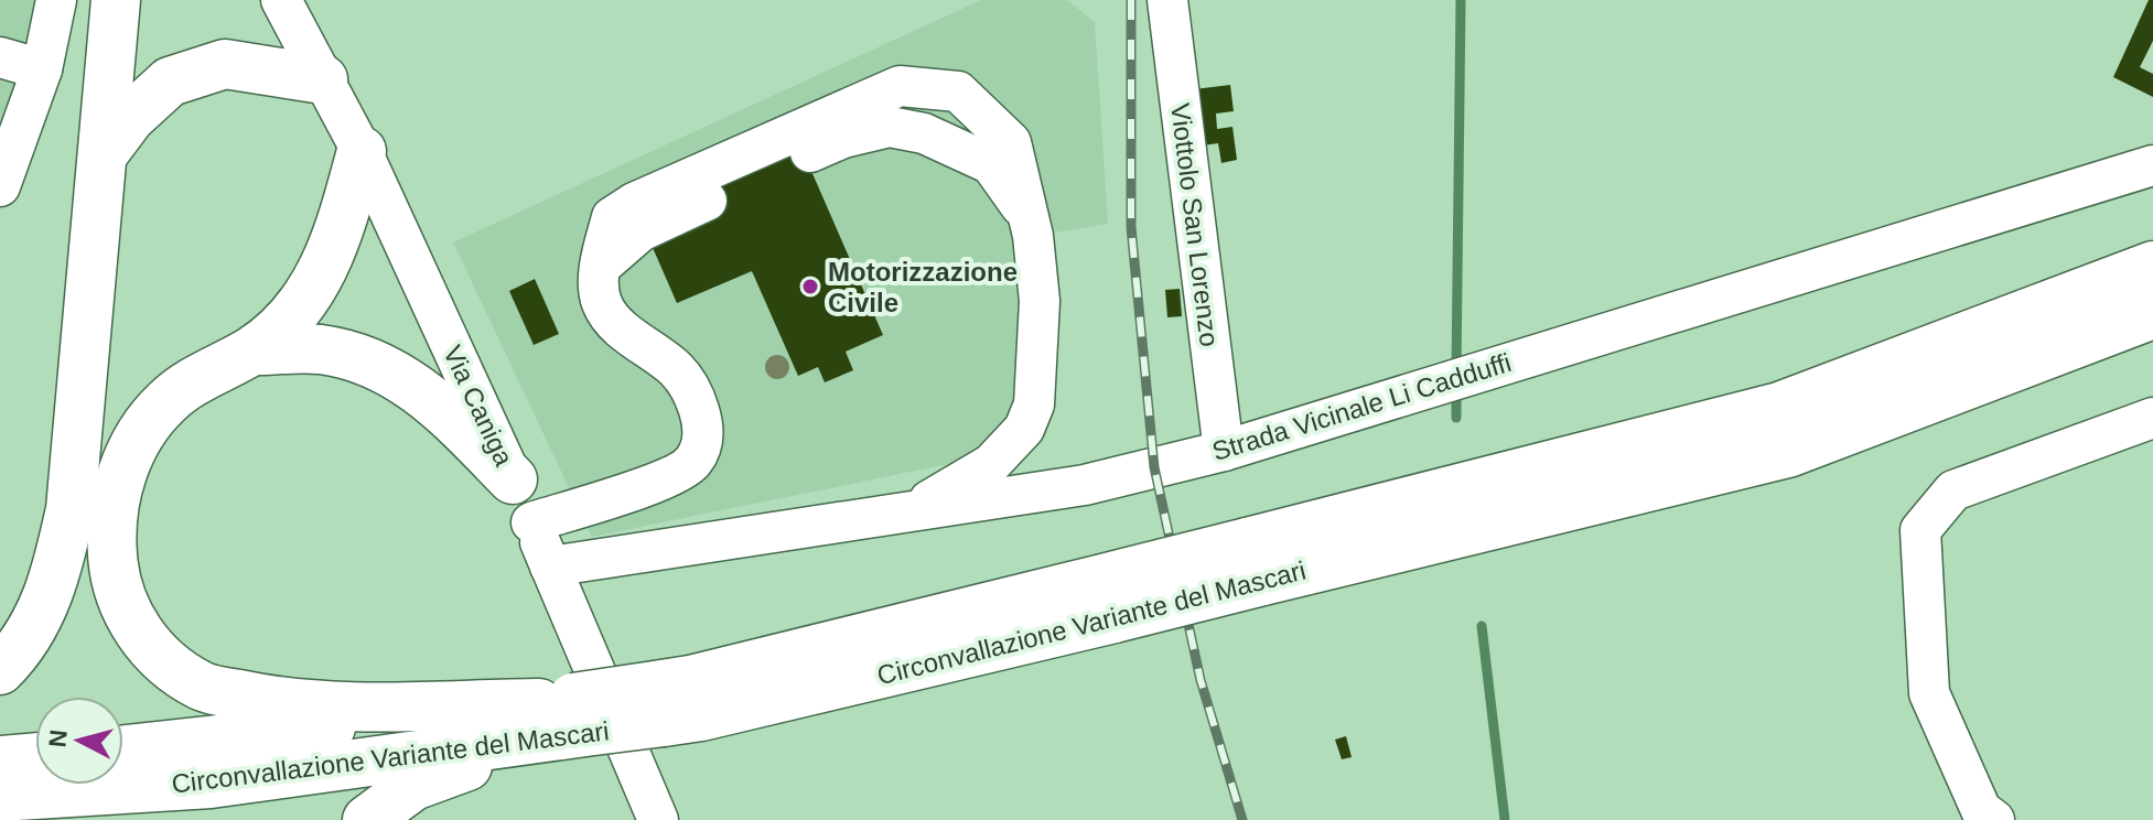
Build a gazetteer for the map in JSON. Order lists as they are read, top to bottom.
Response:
{
  "streets": {
    "highway": ["Circonvallazione Variante del Mascari"],
    "street": ["Viottolo San Lorenzo", "Via Caniga", "Strada Vicinale Li Cadduffi"]
  },
  "crossings": [
    ["Viottolo San Lorenzo", "Strada Vicinale Li Cadduffi"],
    ["Via Caniga", "Strada Vicinale Li Cadduffi"]
  ],
  "places": ["Motorizzazione Civile"],
  "north": "left"
}
